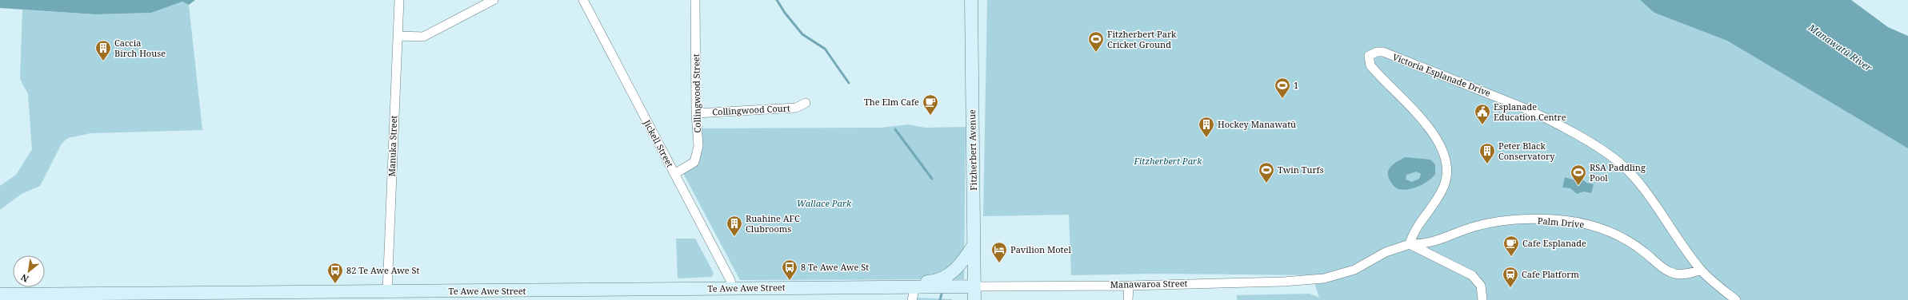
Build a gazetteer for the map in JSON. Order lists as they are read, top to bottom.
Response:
{
  "streets": {
    "main road": ["Fitzherbert Avenue", "Te Awe Awe Street"],
    "street": [
      "Victoria Esplanade Drive",
      "Collingwood Street",
      "Collingwood Court",
      "Jickell Street",
      "Manuka Street",
      "Palm Drive",
      "Manawaroa Street"
    ]
  },
  "crossings": [
    ["Victoria Esplanade Drive", "Palm Drive"],
    ["Collingwood Street", "Collingwood Court"],
    ["Collingwood Street", "Jickell Street"],
    ["Jickell Street", "Te Awe Awe Street"],
    ["Manuka Street", "Te Awe Awe Street"],
    ["Fitzherbert Avenue", "Manawaroa Street"],
    ["Fitzherbert Avenue", "Te Awe Awe Street"],
    ["Palm Drive", "Manawaroa Street"],
    ["Manawaroa Street", "Te Awe Awe Street"]
  ],
  "water": ["Manawatū River"],
  "parks": ["Fitzherbert Park", "Wallace Park"],
  "places": {
    "sports": [
      "Fitzherbert Park Cricket Ground",
      "1",
      "Twin Turfs",
      "RSA Paddling Pool"
    ],
    "building": [
      "Caccia Birch House",
      "Hockey Manawatū",
      "Peter Black Conservatory",
      "Ruahine AFC Clubrooms"
    ],
    "cafe": ["The Elm Cafe", "Cafe Esplanade"],
    "public building": ["Esplanade Education Centre"],
    "hotel": ["Pavilion Motel"],
    "bus stop": ["8 Te Awe Awe St", "82 Te Awe Awe St"],
    "station": ["Cafe Platform"]
  },
  "north": "bottom left"
}
